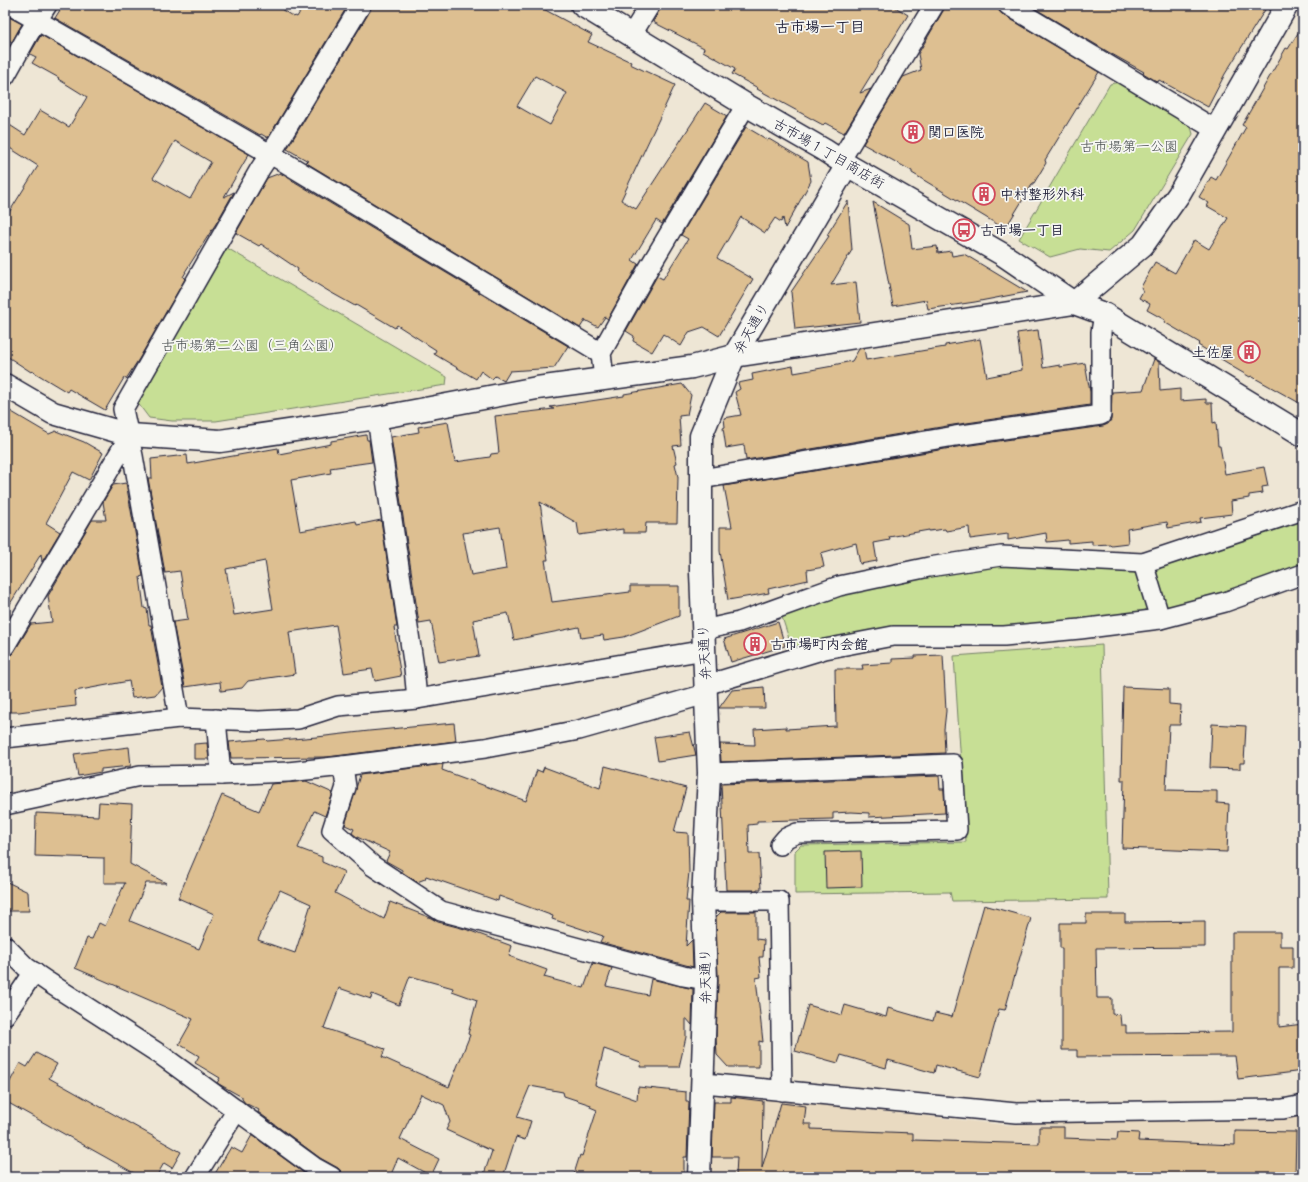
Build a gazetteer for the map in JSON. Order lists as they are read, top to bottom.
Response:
{
  "streets": {
    "street": ["古市場１丁目商店街", "弁天通り"]
  },
  "crossings": [
    ["古市場１丁目商店街", "弁天通り"]
  ],
  "districts": ["古市場一丁目"],
  "parks": ["古市場第一公園", "古市場第二公園（三角公園）"],
  "places": {
    "building": [
      "関口医院",
      "中村整形外科",
      "土佐屋",
      "古市場町内会館"
    ],
    "bus stop": ["古市場一丁目"]
  }
}
